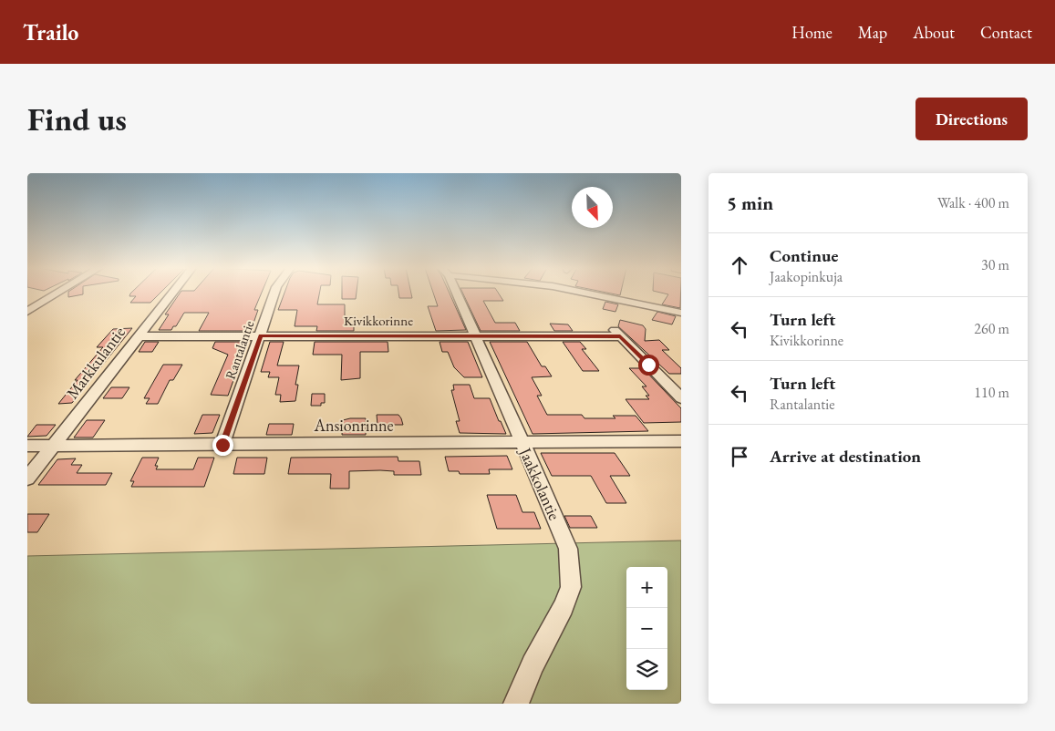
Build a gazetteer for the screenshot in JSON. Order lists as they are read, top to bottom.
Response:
{
  "streets": {
    "street": [
      "Kivikkorinne",
      "Rantalantie",
      "Markkulantie",
      "Ansionrinne",
      "Jaakkolantie"
    ]
  },
  "crossings": [
    ["Kivikkorinne", "Rantalantie"],
    ["Kivikkorinne", "Markkulantie"],
    ["Kivikkorinne", "Jaakkolantie"],
    ["Rantalantie", "Ansionrinne"],
    ["Markkulantie", "Ansionrinne"],
    ["Ansionrinne", "Jaakkolantie"]
  ],
  "north": "bottom right",
  "page": {
    "header": "Trailo",
    "nav": [
      "Home",
      "Map",
      "About",
      "Contact"
    ],
    "buttons": "Directions",
    "title": "Find us",
    "heading": ["5 min", "Walk · 400 m"],
    "list": [
      ["Continue", "Jaakopinkuja", "30 m"],
      ["Turn left", "Kivikkorinne", "260 m"],
      ["Turn left", "Rantalantie", "110 m"],
      "Arrive at destination"
    ],
    "map_buttons": ["+", "−"]
  }
}
